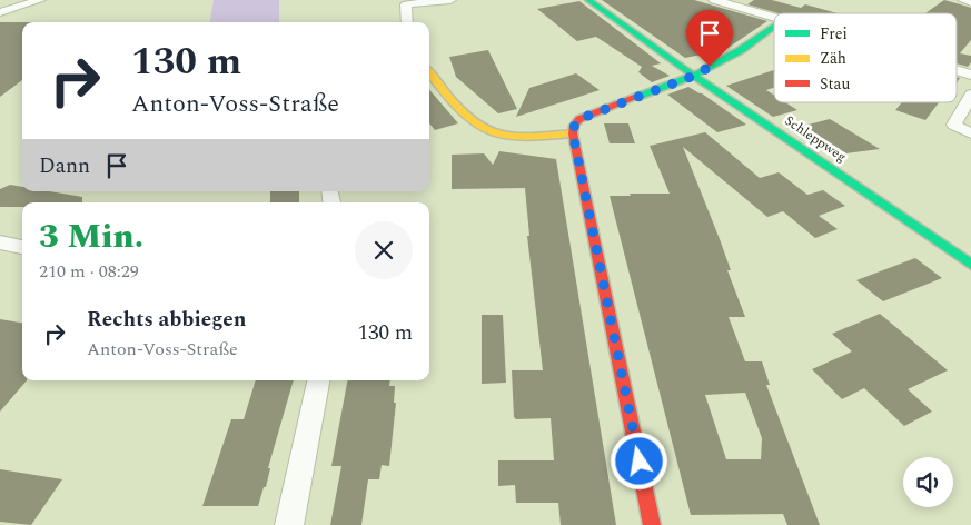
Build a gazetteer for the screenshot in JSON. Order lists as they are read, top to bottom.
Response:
{
  "streets": {
    "street": ["Schleppweg"]
  },
  "legend": ["Frei", "Zäh", "Stau"],
  "page": {
    "turn": ["130 m", "Anton-Voss-Straße"],
    "then": "Dann",
    "heading": ["3 Min.", "210 m · 08:29"],
    "list": [
      {
        "name": "Rechts abbiegen",
        "note": "Anton-Voss-Straße",
        "value": "130 m"
      }
    ]
  }
}
